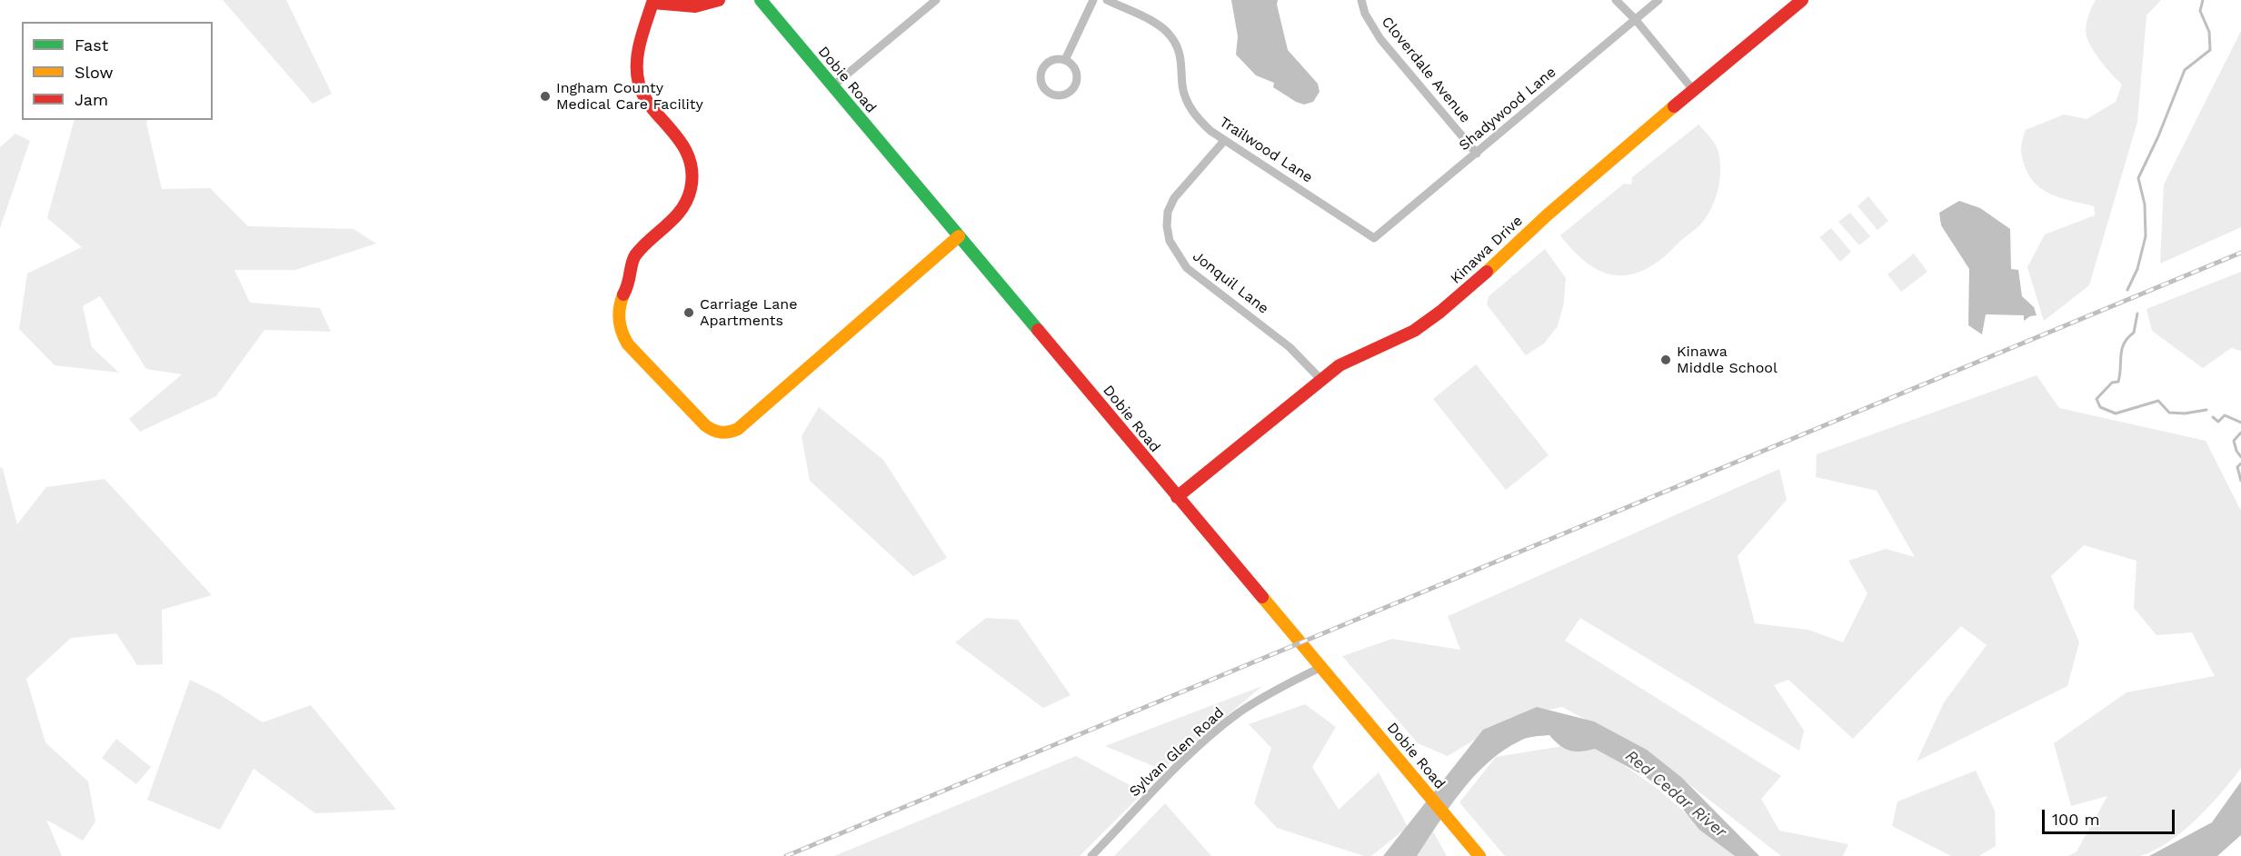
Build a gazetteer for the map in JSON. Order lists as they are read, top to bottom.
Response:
{
  "streets": {
    "street": [
      "Cloverdale Avenue",
      "Dobie Road",
      "Shadywood Lane",
      "Trailwood Lane",
      "Kinawa Drive",
      "Jonquil Lane",
      "Sylvan Glen Road"
    ]
  },
  "crossings": [
    ["Cloverdale Avenue", "Shadywood Lane"],
    ["Dobie Road", "Kinawa Drive"],
    ["Dobie Road", "Sylvan Glen Road"],
    ["Shadywood Lane", "Trailwood Lane"],
    ["Trailwood Lane", "Jonquil Lane"],
    ["Kinawa Drive", "Jonquil Lane"]
  ],
  "water": ["Red Cedar River"],
  "places": ["Ingham County Medical Care Facility", "Carriage Lane Apartments", "Kinawa Middle School"],
  "legend": ["Fast", "Slow", "Jam"],
  "scale_bar": "100 m"
}
